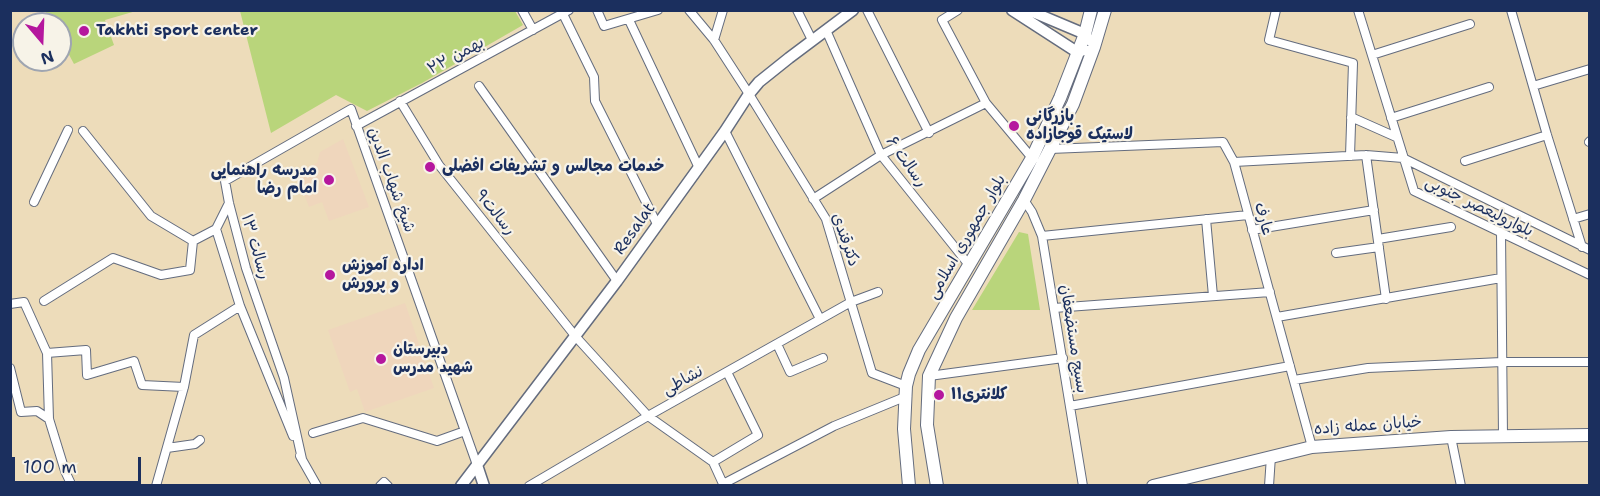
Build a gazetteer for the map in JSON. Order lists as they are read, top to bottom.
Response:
{
  "streets": {
    "main road": [
      "شیخ شهاب الدین",
      "Resalat",
      "بلوار جمهوری اسلامی",
      "خیابان عمله زاده"
    ],
    "street": [
      "۲۲ بهمن",
      "رسالت ۶",
      "بلوارولیعصر جنوبی",
      "رسالت۹",
      "عارف",
      "دکترقندی",
      "رسالت ۱۳",
      "بسیج مستضعفان",
      "نشاطی"
    ]
  },
  "crossings": [
    ["۲۲ بهمن", "شیخ شهاب الدین"],
    ["۲۲ بهمن", "رسالت۹"],
    ["رسالت ۶", "Resalat"],
    ["رسالت ۶", "بلوار جمهوری اسلامی"],
    ["شیخ شهاب الدین", "Resalat"],
    ["شیخ شهاب الدین", "رسالت ۱۳"],
    ["رسالت۹", "Resalat"],
    ["رسالت۹", "نشاطی"],
    ["عارف", "خیابان عمله زاده"],
    ["Resalat", "دکترقندی"],
    ["بلوار جمهوری اسلامی", "دکترقندی"],
    ["بلوار جمهوری اسلامی", "بسیج مستضعفان"],
    ["دکترقندی", "نشاطی"]
  ],
  "places": [
    "Takhti sport center",
    "بازرگانی لاستیک قوجازاده",
    "خدمات مجالس و تشریفات افضلی",
    "مدرسه راهنمایی امام رضا",
    "اداره آموزش و پرورش",
    "دبیرستان شهید مدرس",
    "کلانتری۱۱"
  ],
  "scale_bar": "100 m",
  "north": "bottom"
}
